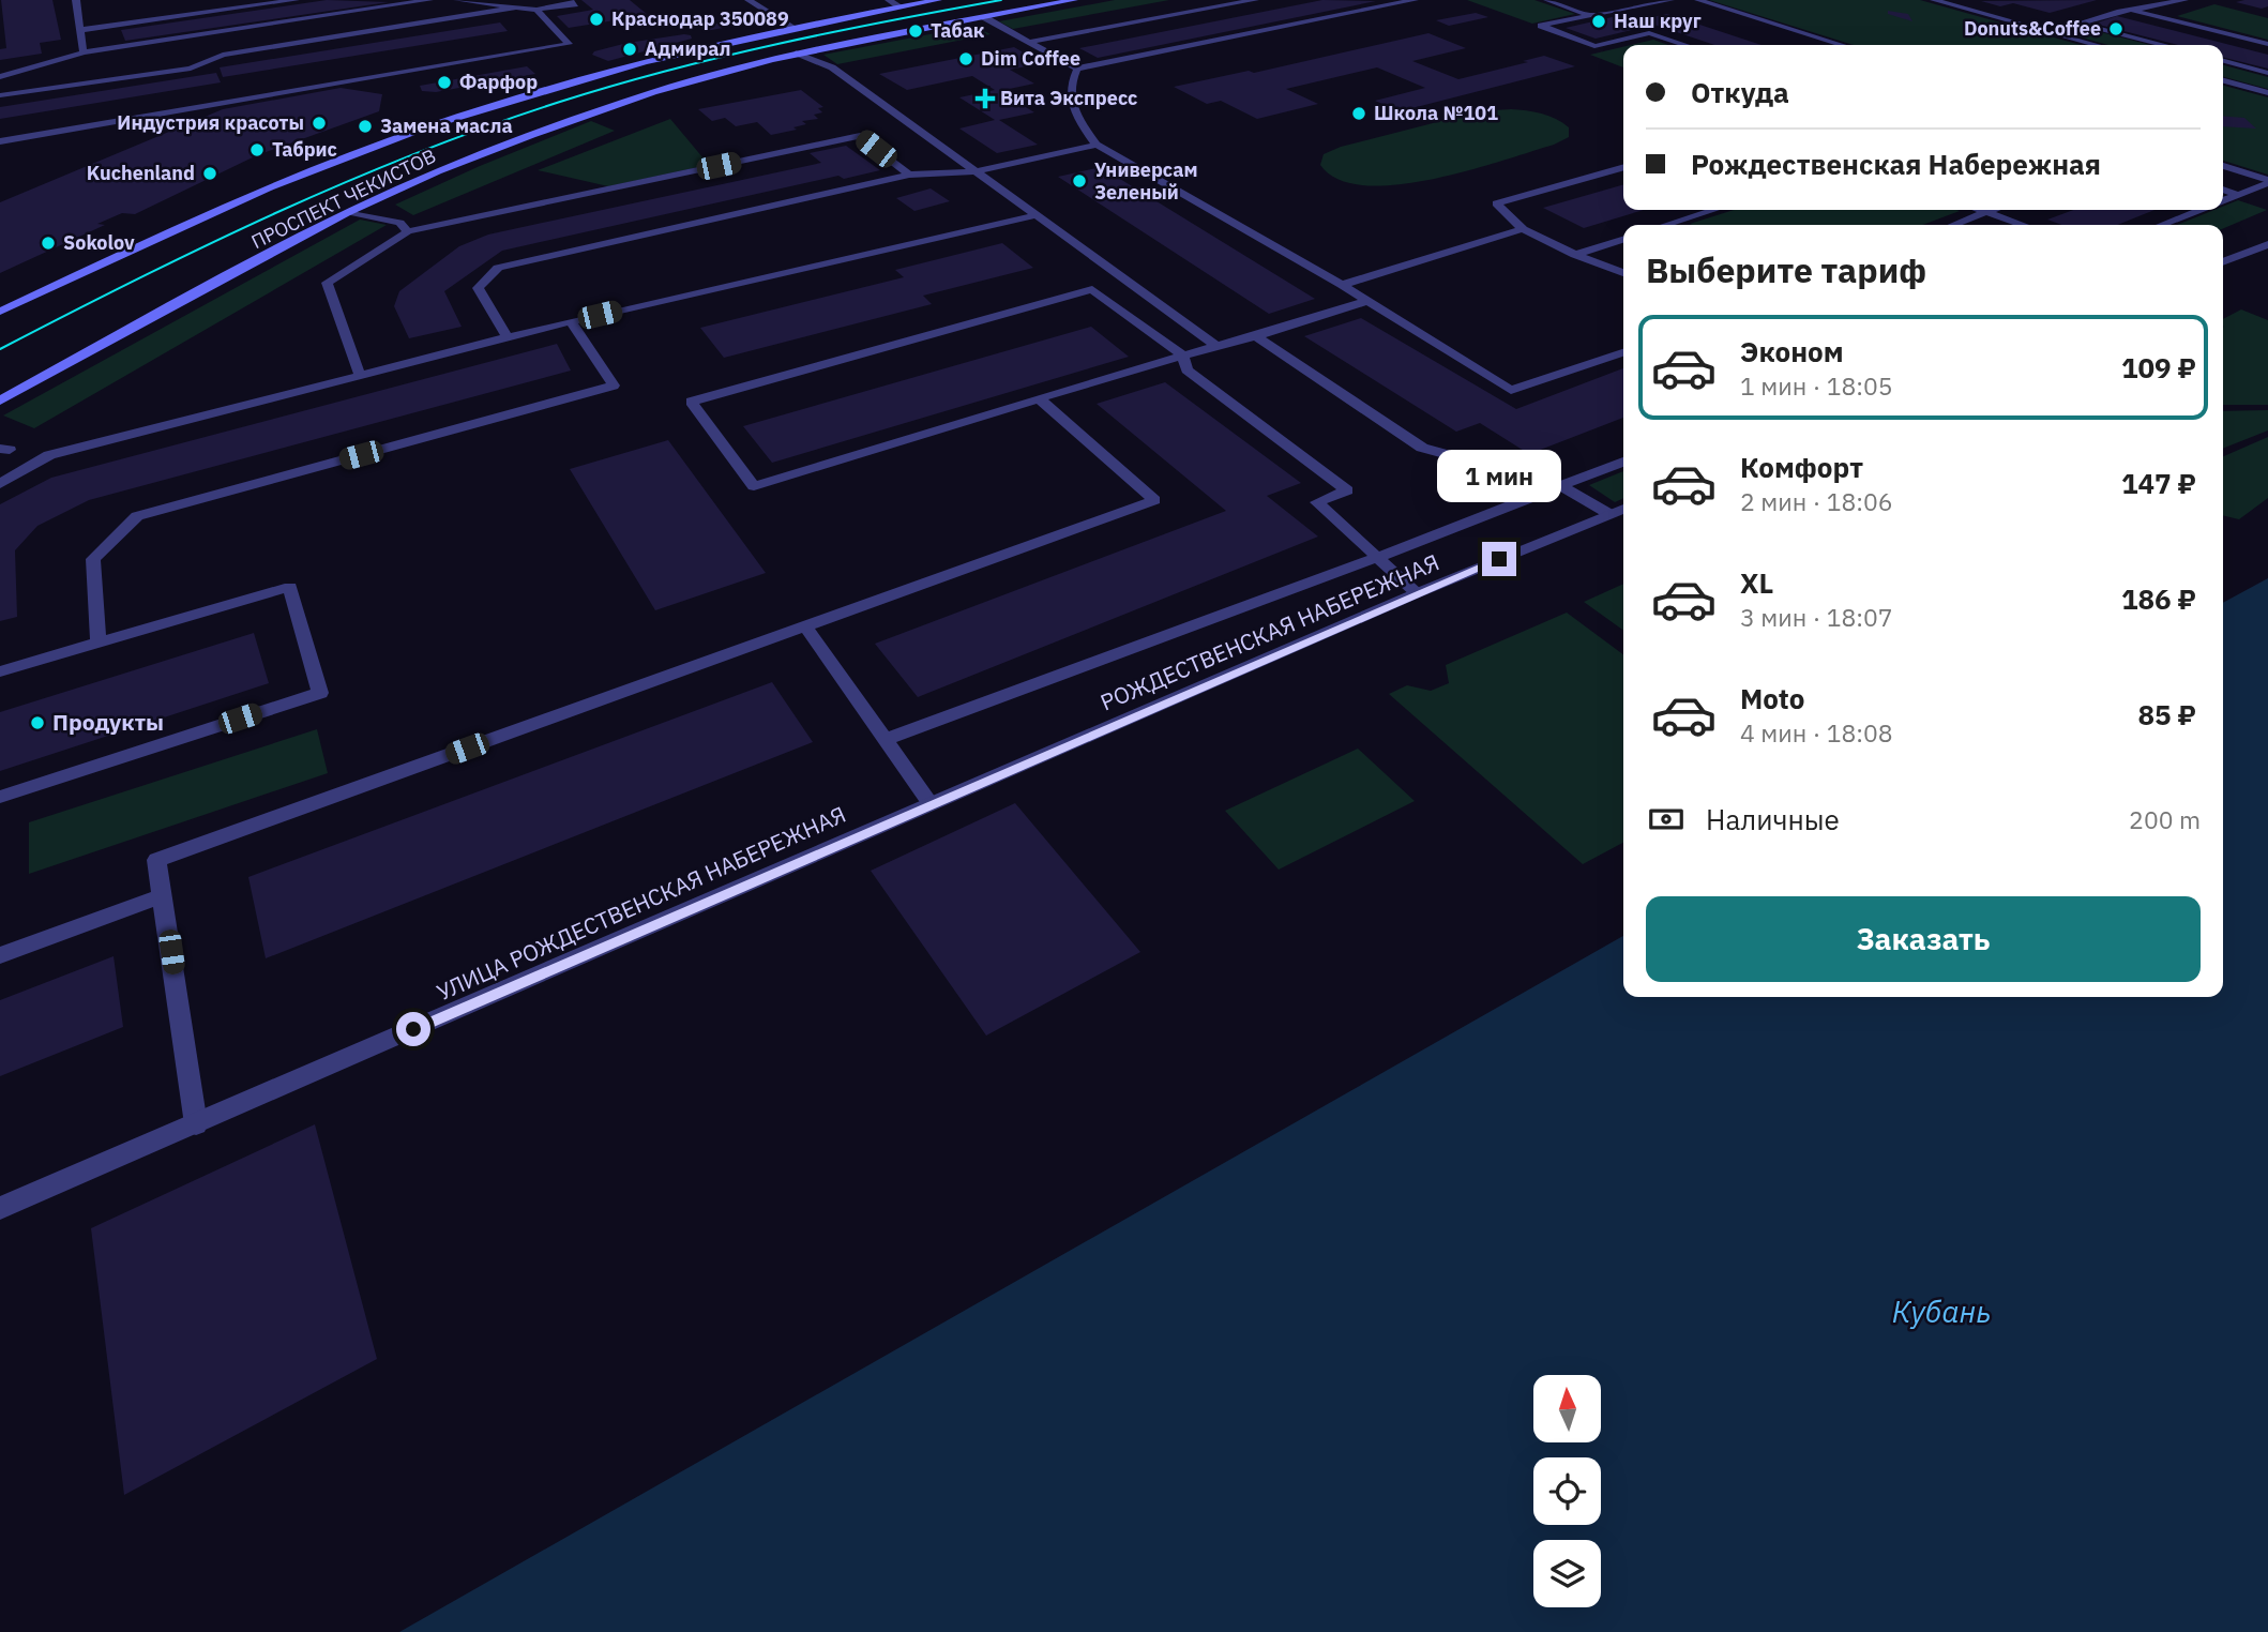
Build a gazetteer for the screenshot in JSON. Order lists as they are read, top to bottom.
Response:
{
  "streets": {
    "main road": ["ПРОСПЕКТ ЧЕКИСТОВ"],
    "street": ["РОЖДЕСТВЕНСКАЯ НАБЕРЕЖНАЯ", "УЛИЦА РОЖДЕСТВЕНСКАЯ НАБЕРЕЖНАЯ"]
  },
  "crossings": [
    ["РОЖДЕСТВЕНСКАЯ НАБЕРЕЖНАЯ", "УЛИЦА РОЖДЕСТВЕНСКАЯ НАБЕРЕЖНАЯ"]
  ],
  "water": ["Кубань"],
  "places": {
    "other": [
      "Краснодар 350089",
      "Наш круг",
      "Donuts&Coffee",
      "Табак",
      "Адмирал",
      "Dim Coffee",
      "Фарфор",
      "Школа №101",
      "Индустрия красоты",
      "Замена масла",
      "Табрис",
      "Kuchenland",
      "Универсам Зеленый",
      "Sokolov",
      "Продукты"
    ],
    "health": ["Вита Экспресс"]
  },
  "north": "top",
  "page": {
    "banner": ["Откуда", "Рождественская Набережная"],
    "heading": "Выберите тариф",
    "list": [
      {
        "name": "Эконом",
        "note": "1 мин · 18:05",
        "value": "109 ₽"
      },
      {
        "name": "Комфорт",
        "note": "2 мин · 18:06",
        "value": "147 ₽"
      },
      {
        "name": "XL",
        "note": "3 мин · 18:07",
        "value": "186 ₽"
      },
      {
        "name": "Moto",
        "note": "4 мин · 18:08",
        "value": "85 ₽"
      }
    ],
    "bubble": "1 мин",
    "pay": ["Наличные", "200 m"],
    "buttons": "Заказать"
  }
}
